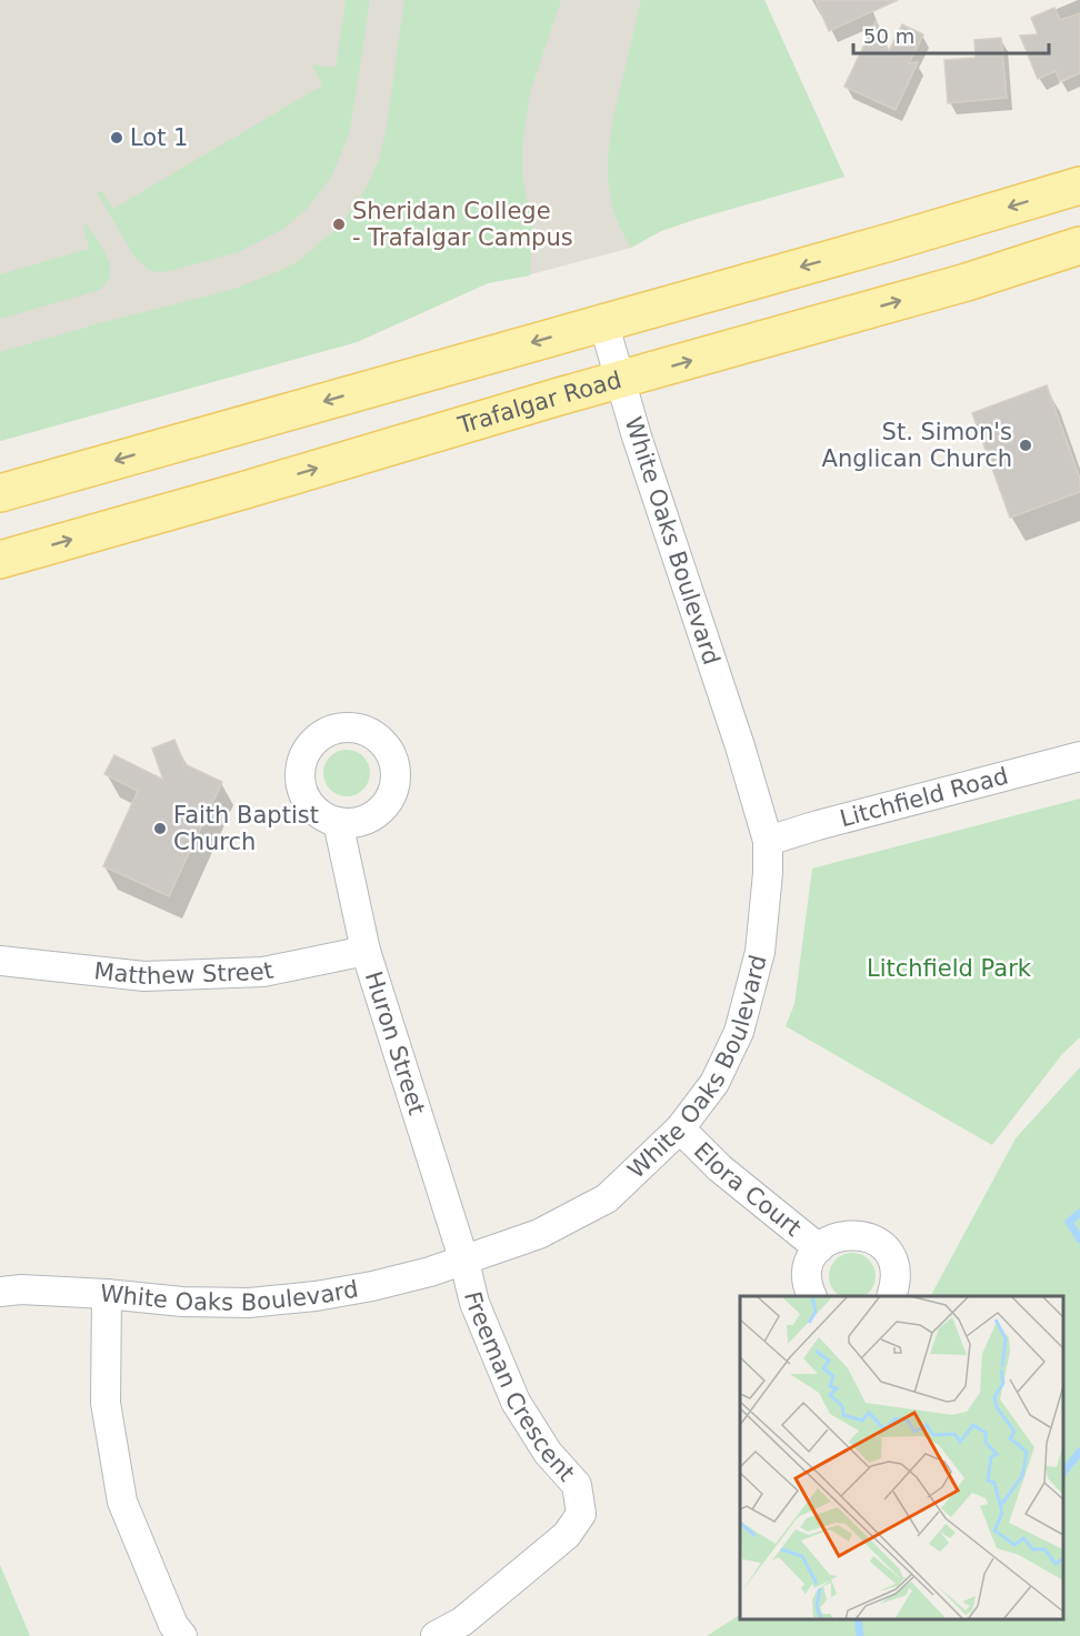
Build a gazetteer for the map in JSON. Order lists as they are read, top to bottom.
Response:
{
  "streets": {
    "main road": ["Trafalgar Road"],
    "street": [
      "White Oaks Boulevard",
      "Litchfield Road",
      "Matthew Street",
      "Huron Street",
      "Elora Court",
      "Freeman Crescent"
    ]
  },
  "crossings": [
    ["Trafalgar Road", "White Oaks Boulevard"],
    ["White Oaks Boulevard", "Litchfield Road"],
    ["White Oaks Boulevard", "Huron Street"],
    ["White Oaks Boulevard", "Elora Court"],
    ["White Oaks Boulevard", "Freeman Crescent"],
    ["Matthew Street", "Huron Street"],
    ["Huron Street", "Freeman Crescent"]
  ],
  "parks": ["Litchfield Park"],
  "places": [
    "Lot 1",
    "Sheridan College - Trafalgar Campus",
    "St. Simon's Anglican Church",
    "Faith Baptist Church"
  ],
  "scale_bar": "50 m"
}
